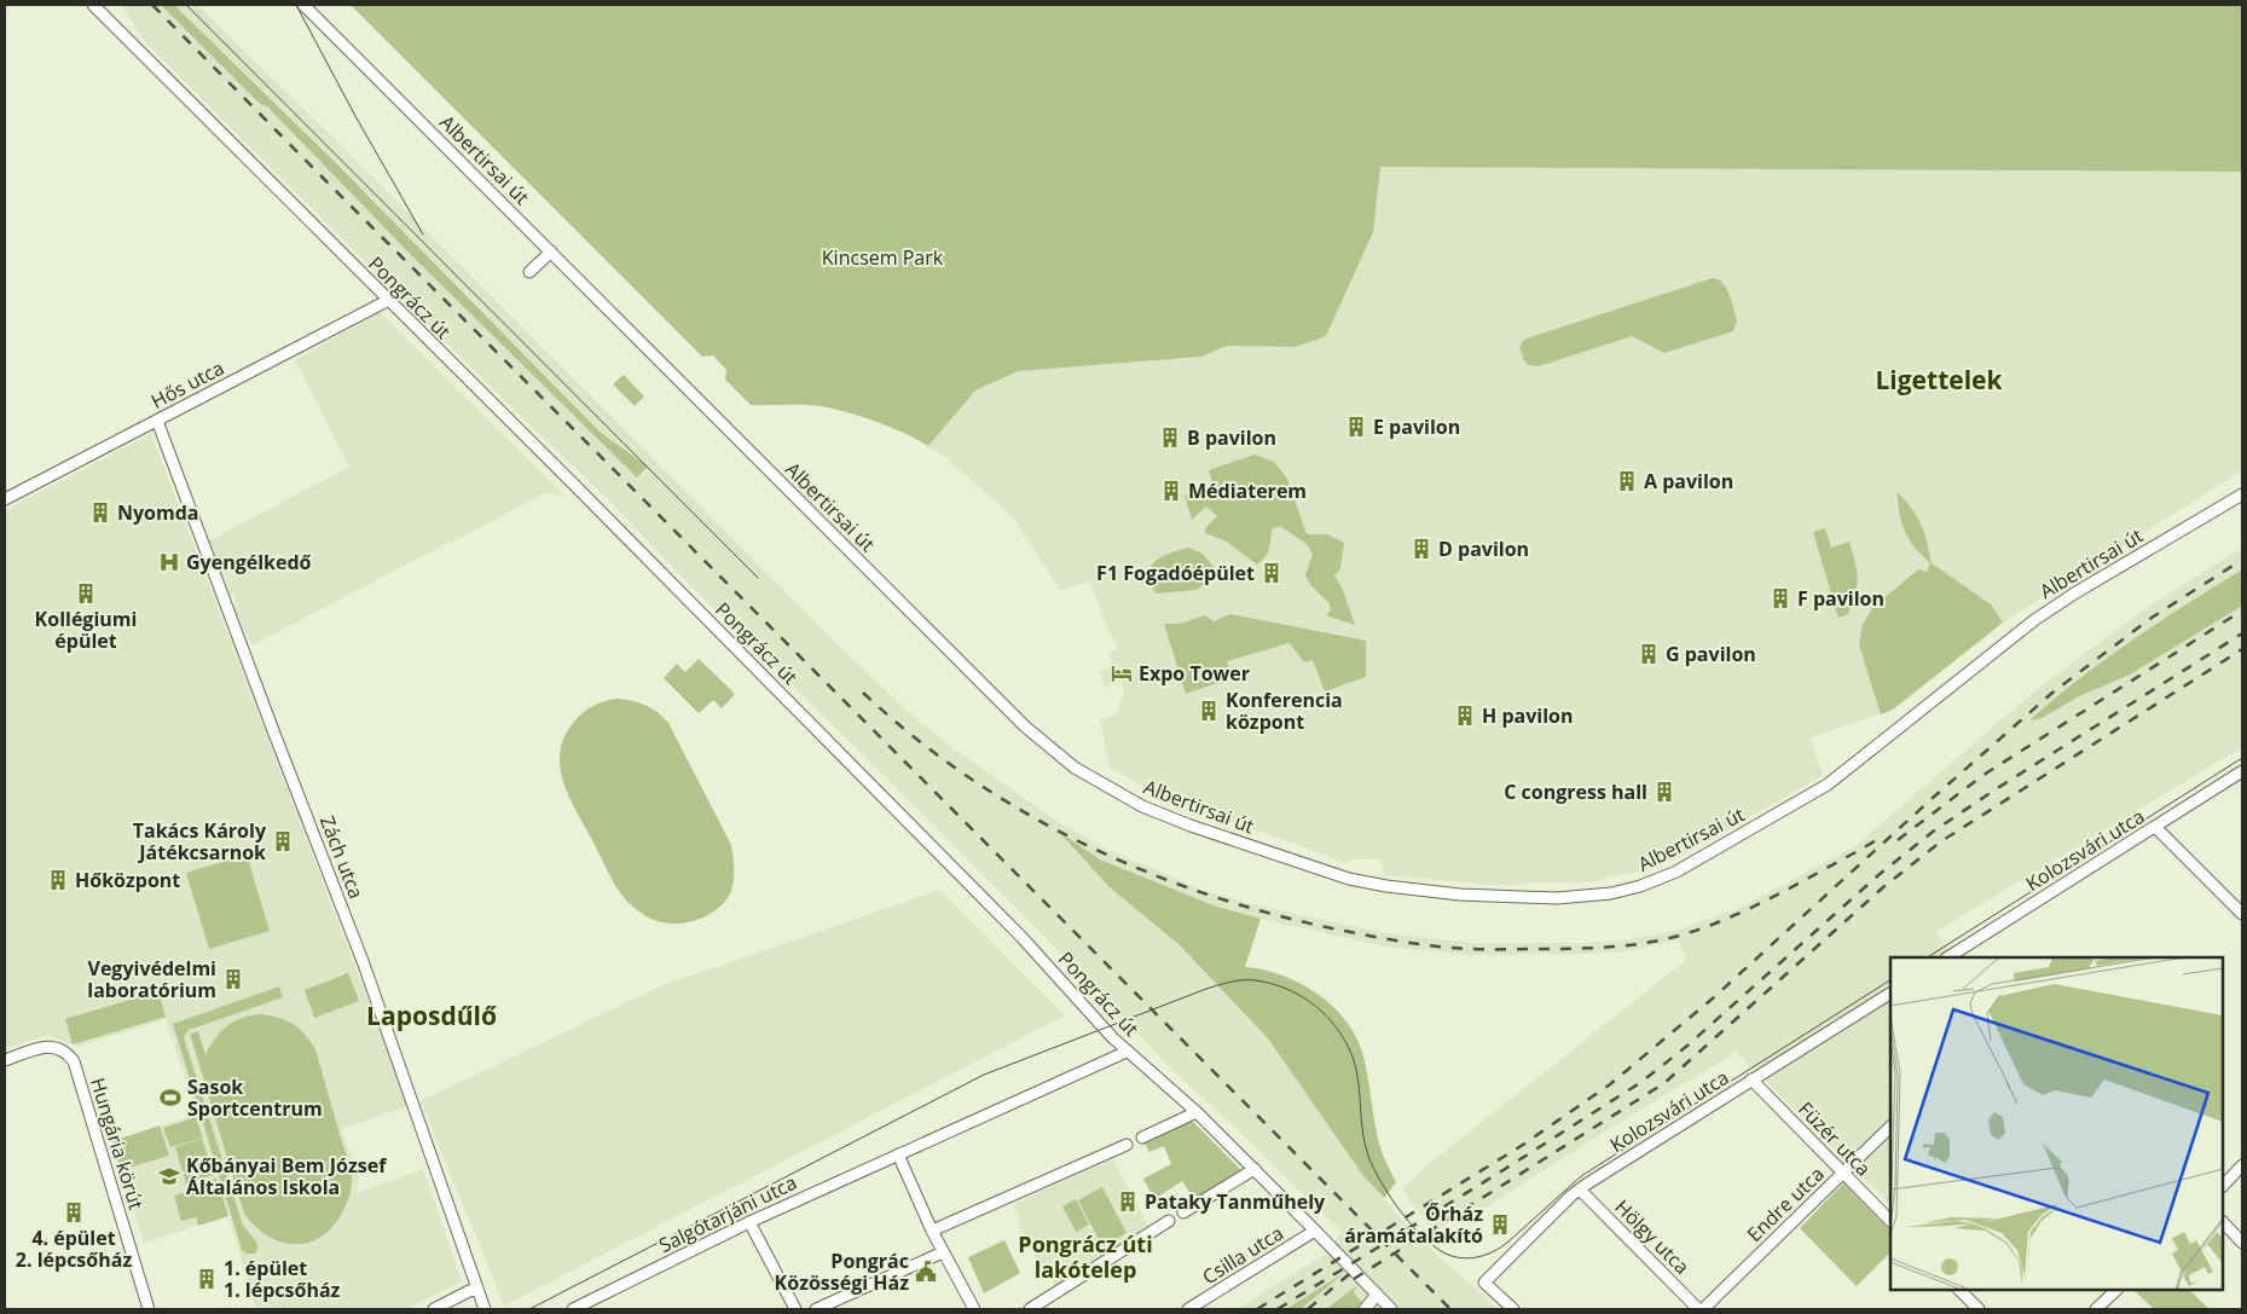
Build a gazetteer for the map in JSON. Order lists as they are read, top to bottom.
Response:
{
  "streets": {
    "street": [
      "Albertirsai út",
      "Pongrácz út",
      "Hős utca",
      "Kolozsvári utca",
      "Zách utca",
      "Füzér utca",
      "Hungária körút",
      "Endre utca",
      "Salgótarjáni utca",
      "Hölgy utca",
      "Csilla utca"
    ]
  },
  "crossings": [
    ["Pongrácz út", "Hős utca"],
    ["Pongrácz út", "Salgótarjáni utca"],
    ["Pongrácz út", "Csilla utca"],
    ["Hős utca", "Zách utca"],
    ["Kolozsvári utca", "Füzér utca"],
    ["Kolozsvári utca", "Hölgy utca"],
    ["Füzér utca", "Endre utca"],
    ["Endre utca", "Hölgy utca"]
  ],
  "districts": ["Ligettelek", "Laposdűlő", "Pongrácz úti lakótelep"],
  "parks": ["Kincsem Park"],
  "places": {
    "building": [
      "E pavilon",
      "B pavilon",
      "A pavilon",
      "Médiaterem",
      "Nyomda",
      "D pavilon",
      "F1 Fogadóépület",
      "Kollégiumi épület",
      "F pavilon",
      "G pavilon",
      "Konferencia központ",
      "H pavilon",
      "C congress hall",
      "Takács Károly Játékcsarnok",
      "Hőközpont",
      "Vegyivédelmi laboratórium",
      "Pataky Tanműhely",
      "4. épület 2. lépcsőház",
      "Őrház áramátalakító",
      "1. épület 1. lépcsőház"
    ],
    "hospital": ["Gyengélkedő"],
    "hotel": ["Expo Tower"],
    "sports": ["Sasok Sportcentrum"],
    "school or university": ["Kőbányai Bem József Általános Iskola"],
    "public building": ["Pongrác Közösségi Ház"]
  }
}
